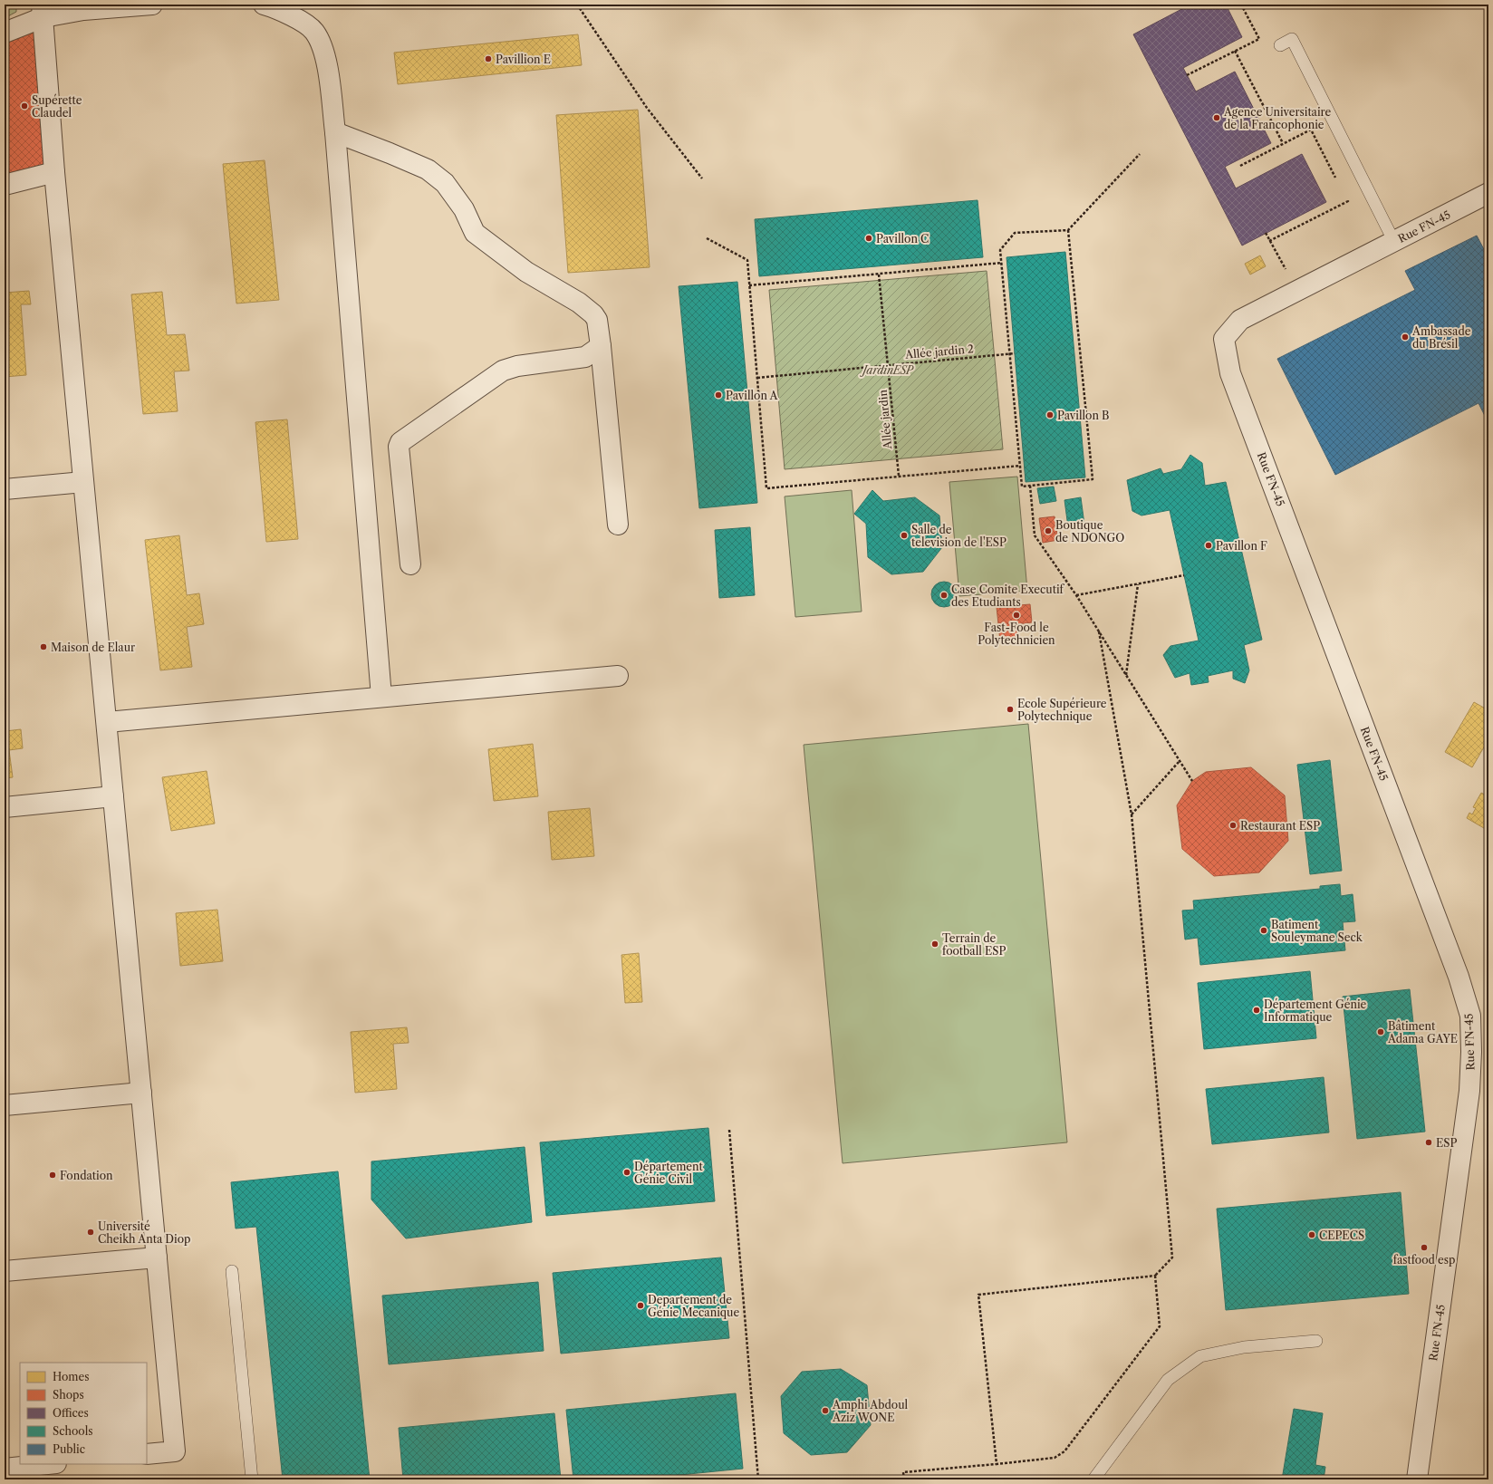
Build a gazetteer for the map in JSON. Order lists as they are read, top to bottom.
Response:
{
  "streets": {
    "street": ["Rue FN-45"],
    "path": ["Allée jardin 2", "Allée jardin"]
  },
  "crossings": [
    ["Allée jardin 2", "Allée jardin"]
  ],
  "parks": ["JardinESP"],
  "places": [
    "Pavillion E",
    "Supérette Claudel",
    "Agence Universitaire de la Francophonie",
    "Pavillon C",
    "Ambassade du Brésil",
    "Pavillon A",
    "Pavillon B",
    "Boutique de NDONGO",
    "Salle de television de l'ESP",
    "Pavillon F",
    "Case Comite Executif des Etudiants",
    "Fast-Food le Polytechnicien",
    "Maison de Elaur",
    "Ecole Supérieure Polytechnique",
    "Restaurant ESP",
    "Batiment Souleymane Seck",
    "Terrain de football ESP",
    "Département Génie Informatique",
    "Bâtiment Adama GAYE",
    "ESP",
    "Département Génie Civil",
    "Fondation",
    "Université Cheikh Anta Diop",
    "CEPECS",
    "fastfood esp",
    "Departement de Génie Mecanique",
    "Amphi Abdoul Aziz WONE"
  ],
  "legend": [
    "Homes",
    "Shops",
    "Offices",
    "Schools",
    "Public"
  ]
}
